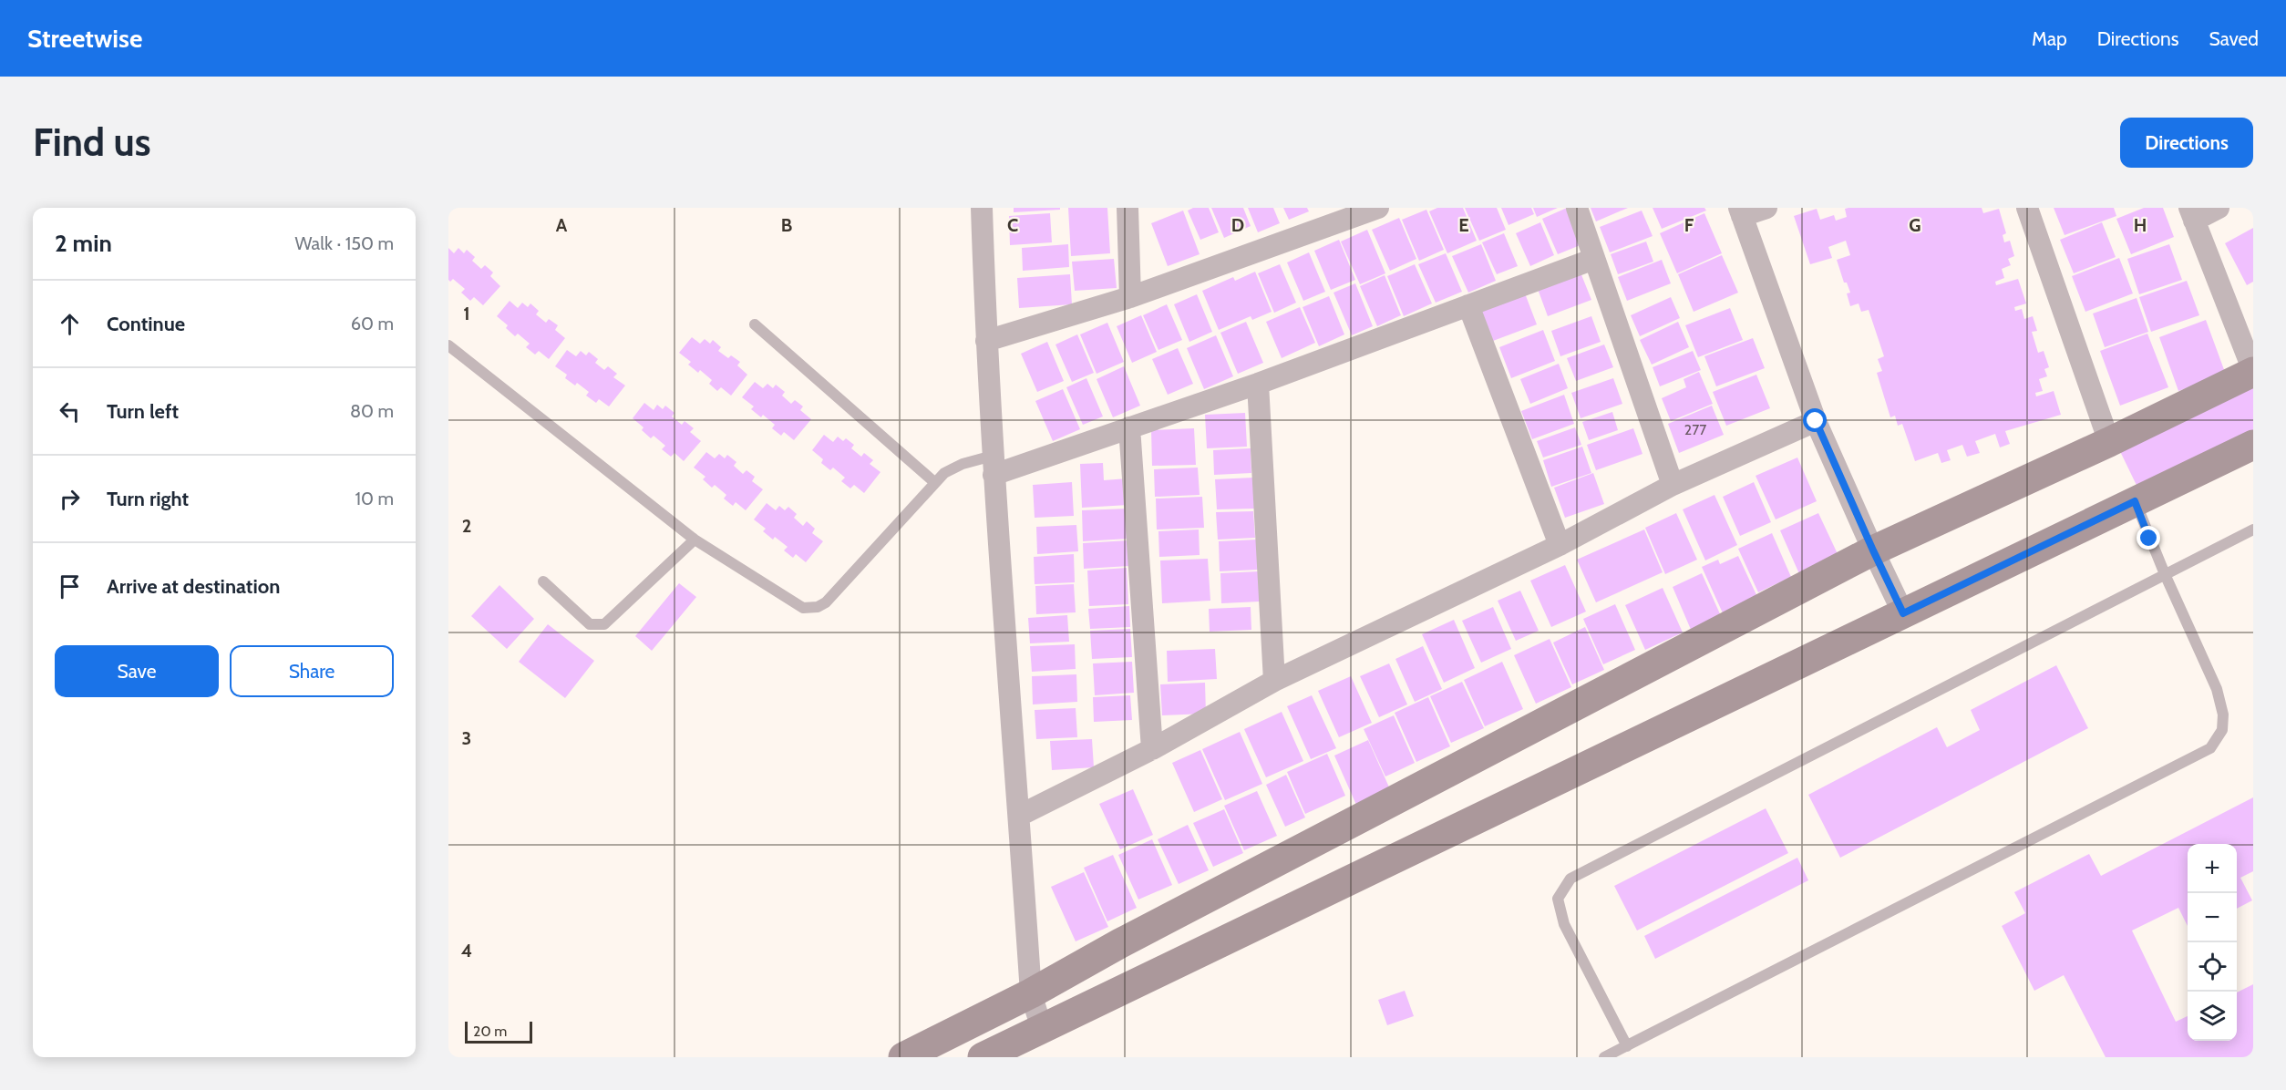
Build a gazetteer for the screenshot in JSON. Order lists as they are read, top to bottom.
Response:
{
  "house_numbers": ["277"],
  "scale_bar": "20 m",
  "page": {
    "header": "Streetwise",
    "nav": ["Map", "Directions", "Saved"],
    "buttons": [
      "Directions",
      ["Save", "Share"]
    ],
    "title": "Find us",
    "heading": ["2 min", "Walk · 150 m"],
    "list": [
      ["Continue", "60 m"],
      ["Turn left", "80 m"],
      ["Turn right", "10 m"],
      "Arrive at destination"
    ],
    "map_buttons": ["+", "−"],
    "scale": "20 m"
  },
  "grid": {
    "columns": [
      "A",
      "B",
      "C",
      "D",
      "E",
      "F",
      "G",
      "H"
    ],
    "rows": [
      "1",
      "2",
      "3",
      "4"
    ]
  }
}
